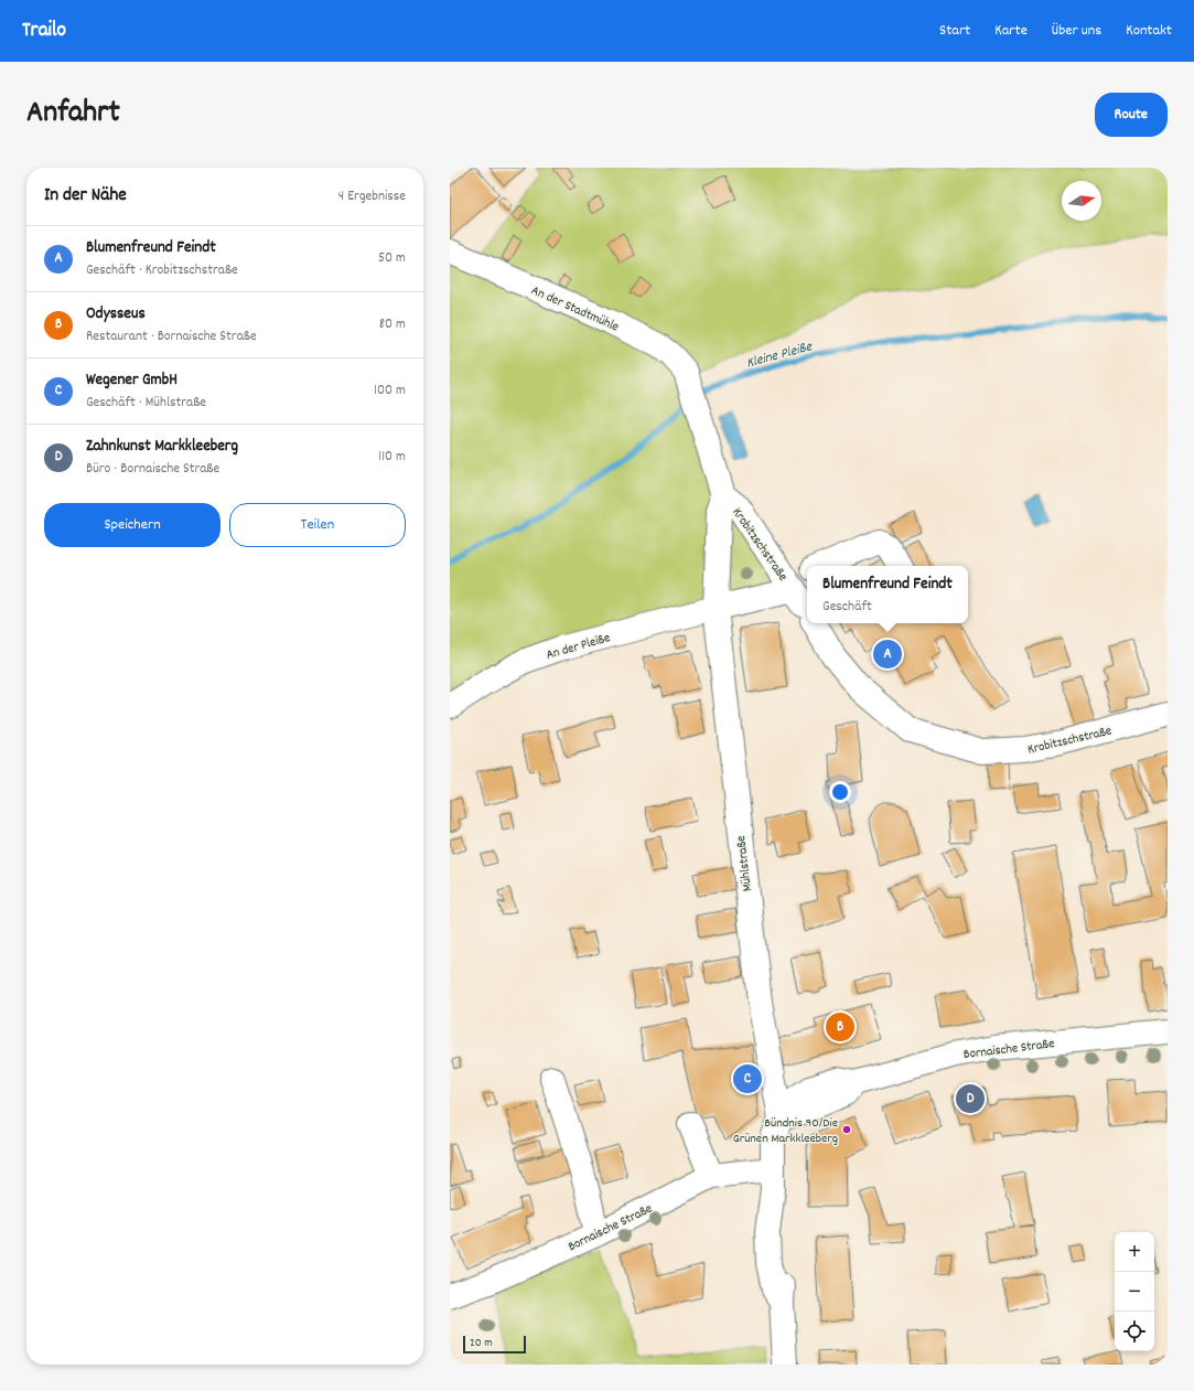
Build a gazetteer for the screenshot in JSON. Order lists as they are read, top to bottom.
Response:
{
  "streets": {
    "street": [
      "An der Stadtmühle",
      "Krobitzschstraße",
      "An der Pleiße",
      "Mühlstraße",
      "Bornaische Straße"
    ]
  },
  "crossings": [
    ["An der Stadtmühle", "Krobitzschstraße"],
    ["An der Stadtmühle", "Mühlstraße"],
    ["Krobitzschstraße", "Mühlstraße"],
    ["An der Pleiße", "Mühlstraße"],
    ["Mühlstraße", "Bornaische Straße"]
  ],
  "water": ["Kleine Pleiße"],
  "places": ["Bündnis 90/Die Grünen Markkleeberg"],
  "scale_bar": "20 m",
  "north": "right",
  "page": {
    "header": "Trailo",
    "nav": [
      "Start",
      "Karte",
      "Über uns",
      "Kontakt"
    ],
    "title": "Anfahrt",
    "buttons": [
      "Route",
      ["Speichern", "Teilen"]
    ],
    "heading": ["In der Nähe", "4 Ergebnisse"],
    "list": [
      {
        "mark": "A",
        "name": "Blumenfreund Feindt",
        "note": "Geschäft · Krobitzschstraße",
        "value": "50 m"
      },
      {
        "mark": "B",
        "name": "Odysseus",
        "note": "Restaurant · Bornaische Straße",
        "value": "80 m"
      },
      {
        "mark": "C",
        "name": "Wegener GmbH",
        "note": "Geschäft · Mühlstraße",
        "value": "100 m"
      },
      {
        "mark": "D",
        "name": "Zahnkunst Markkleeberg",
        "note": "Büro · Bornaische Straße",
        "value": "110 m"
      }
    ],
    "popup": ["Blumenfreund Feindt", "Geschäft"],
    "pins": [
      "A",
      "B",
      "C",
      "D"
    ],
    "map_buttons": ["+", "−"],
    "scale": "20 m"
  }
}
